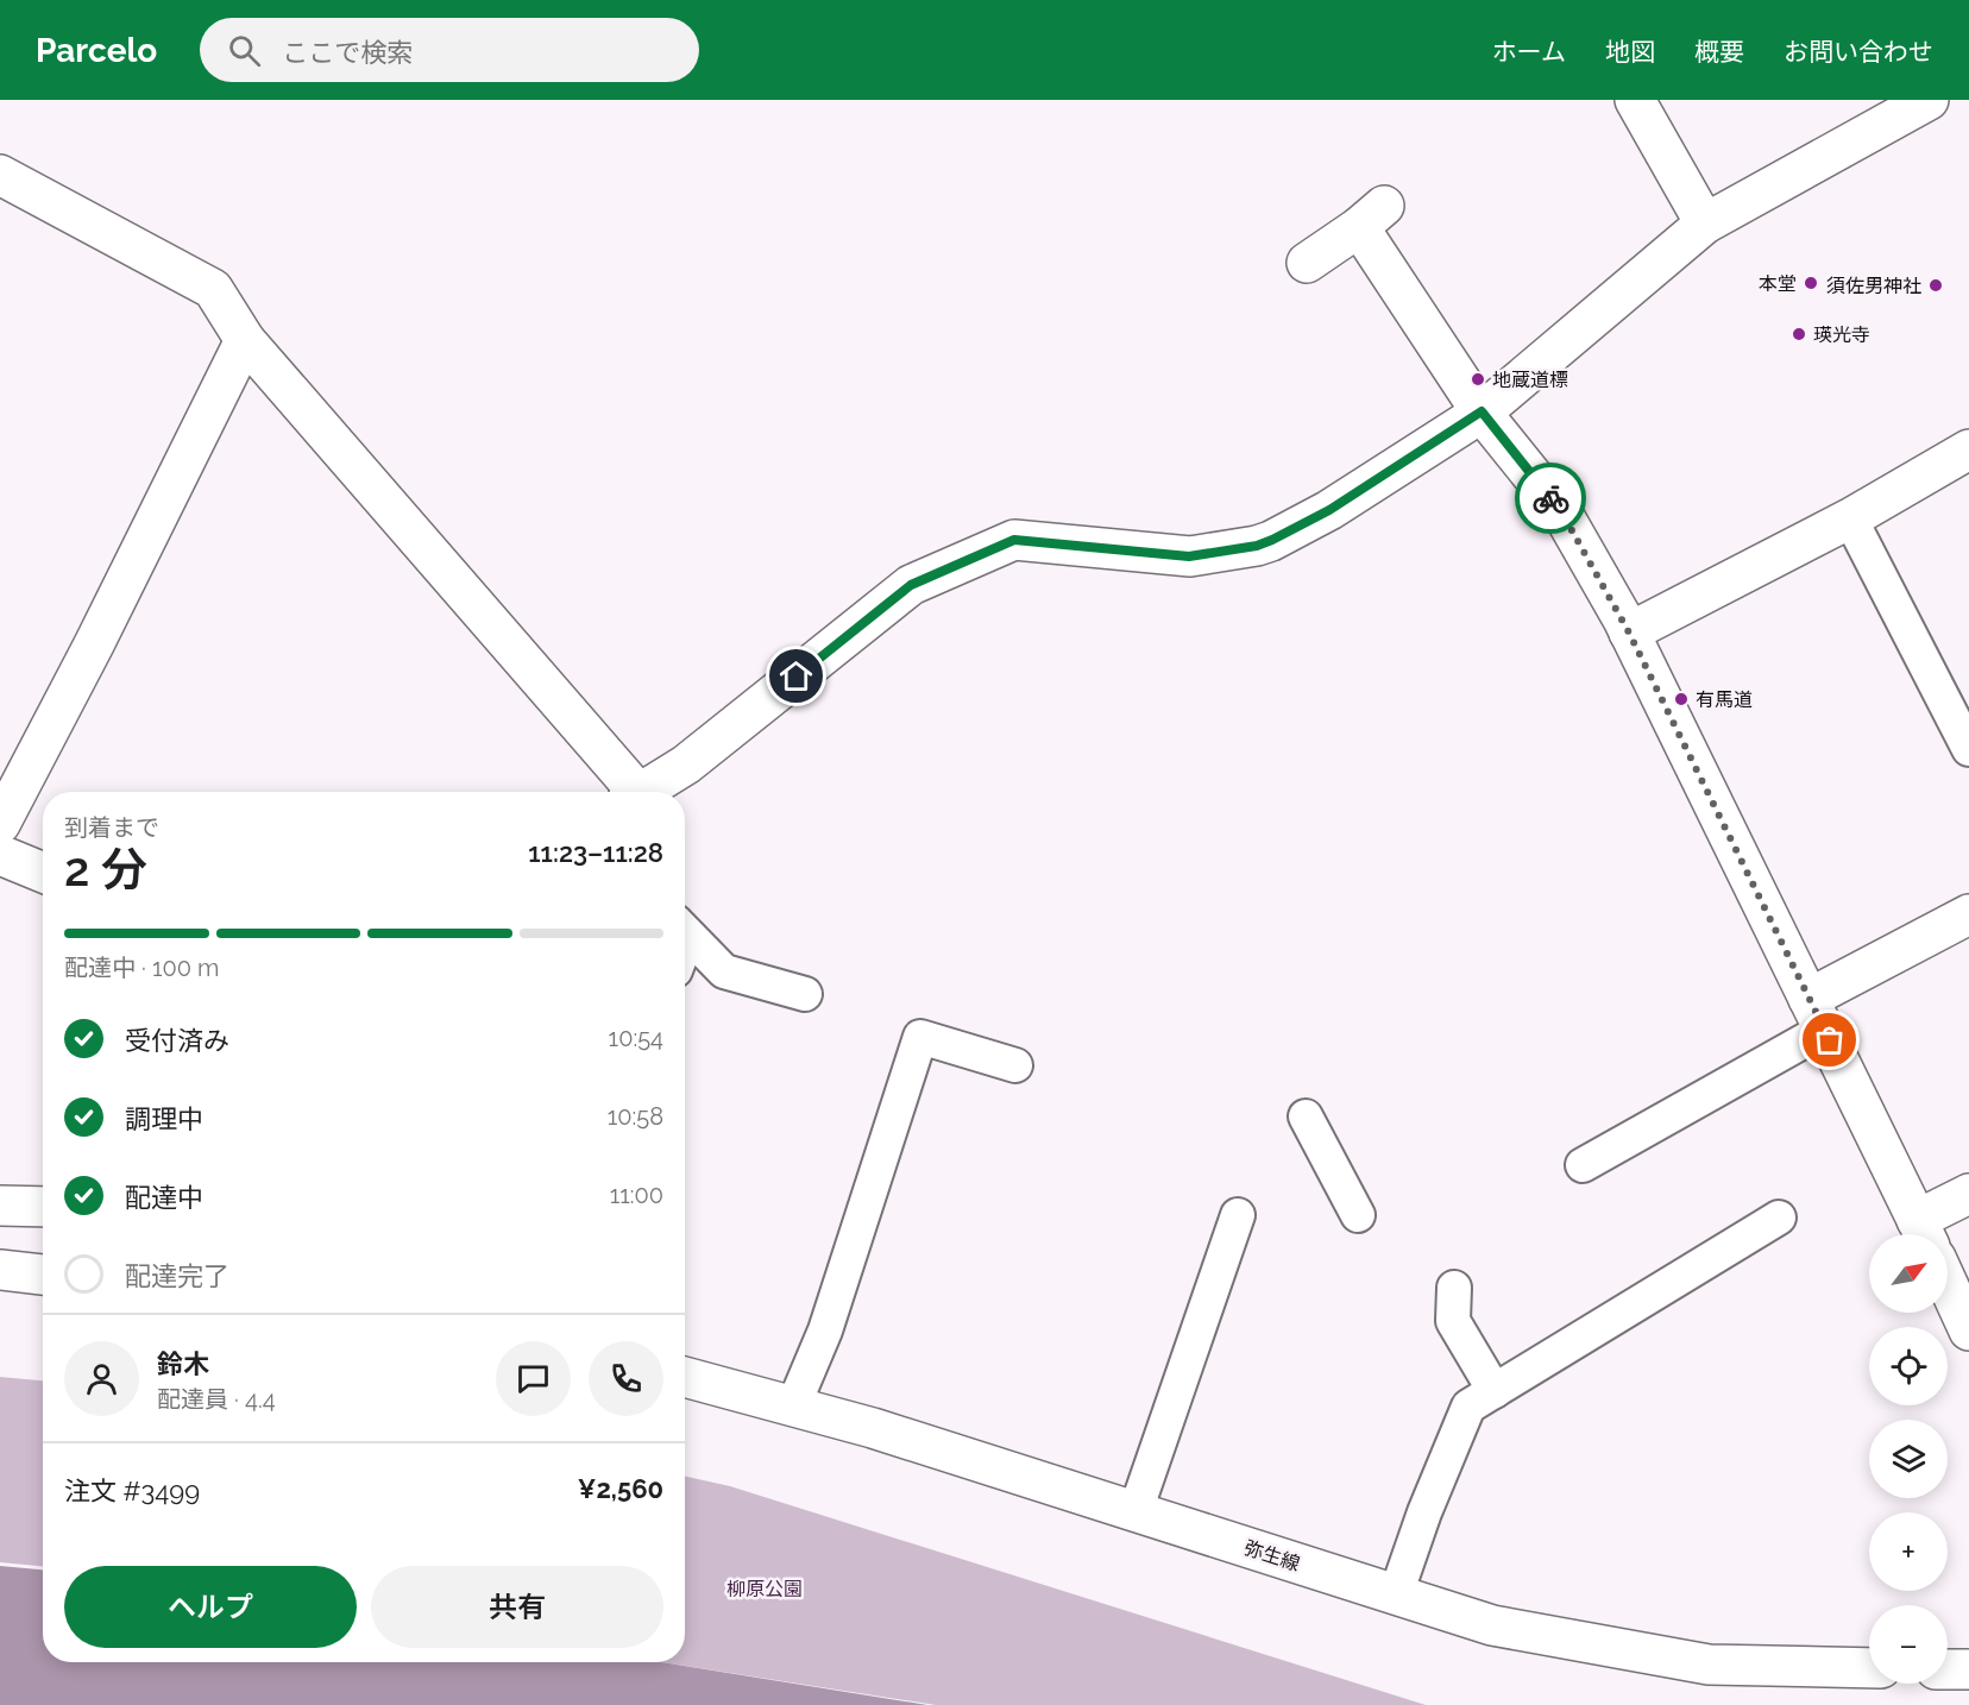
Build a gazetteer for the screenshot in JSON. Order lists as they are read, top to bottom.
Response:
{
  "streets": {
    "street": ["弥生線"]
  },
  "parks": ["柳原公園"],
  "places": [
    "本堂",
    "須佐男神社",
    "瑛光寺",
    "地蔵道標",
    "有馬道"
  ],
  "north": "top right",
  "page": {
    "header": "Parcelo",
    "search": "ここで検索",
    "nav": [
      "ホーム",
      "地図",
      "概要",
      "お問い合わせ"
    ],
    "heading": ["2 分", "到着まで", "11:23–11:28"],
    "panel": [
      "鈴木",
      "配達員 · 4.4",
      "注文 #3499",
      "¥2,560"
    ],
    "bar": "配達中 · 100 m",
    "list": [
      ["受付済み", "10:54"],
      ["調理中", "10:58"],
      ["配達中", "11:00"],
      "配達完了"
    ],
    "map_buttons": ["+", "−"],
    "buttons": ["ヘルプ", "共有"]
  }
}
